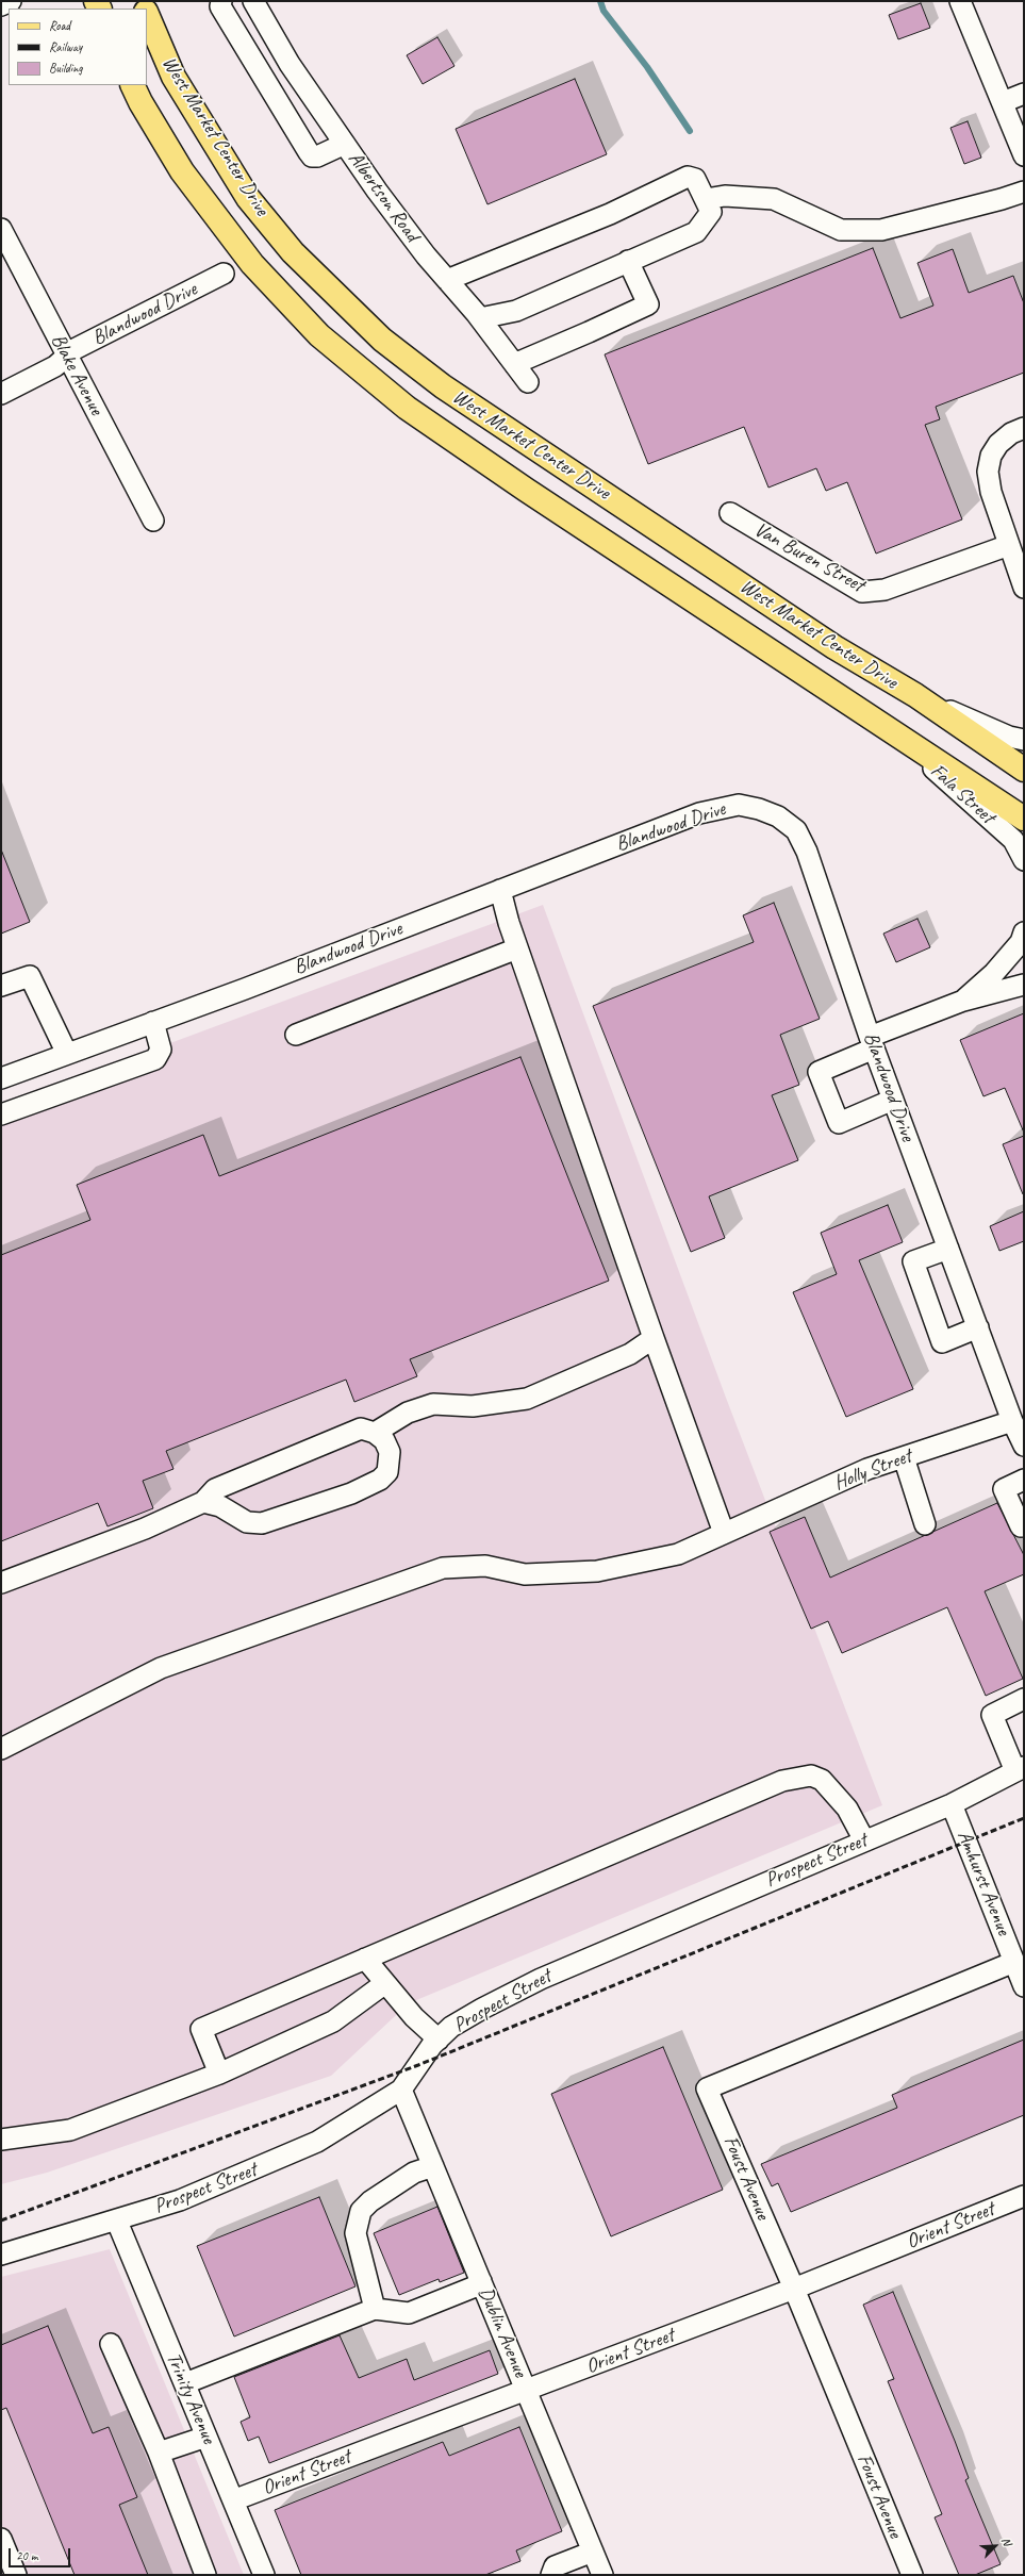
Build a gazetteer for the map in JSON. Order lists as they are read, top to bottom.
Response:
{
  "streets": {
    "main road": ["West Market Center Drive"],
    "street": [
      "Albertson Road",
      "Blandwood Drive",
      "Blake Avenue",
      "Van Buren Street",
      "Fala Street",
      "Holly Street",
      "Prospect Street",
      "Amhurst Avenue",
      "Foust Avenue",
      "Orient Street",
      "Dublin Avenue",
      "Trinity Avenue"
    ]
  },
  "crossings": [
    ["West Market Center Drive", "Fala Street"],
    ["Blandwood Drive", "Blake Avenue"],
    ["Blandwood Drive", "Holly Street"],
    ["Prospect Street", "Amhurst Avenue"],
    ["Prospect Street", "Dublin Avenue"],
    ["Prospect Street", "Trinity Avenue"],
    ["Amhurst Avenue", "Foust Avenue"],
    ["Foust Avenue", "Orient Street"],
    ["Orient Street", "Dublin Avenue"],
    ["Orient Street", "Trinity Avenue"]
  ],
  "legend": ["Road", "Railway", "Building"],
  "scale_bar": "20 m",
  "north": "top right"
}
